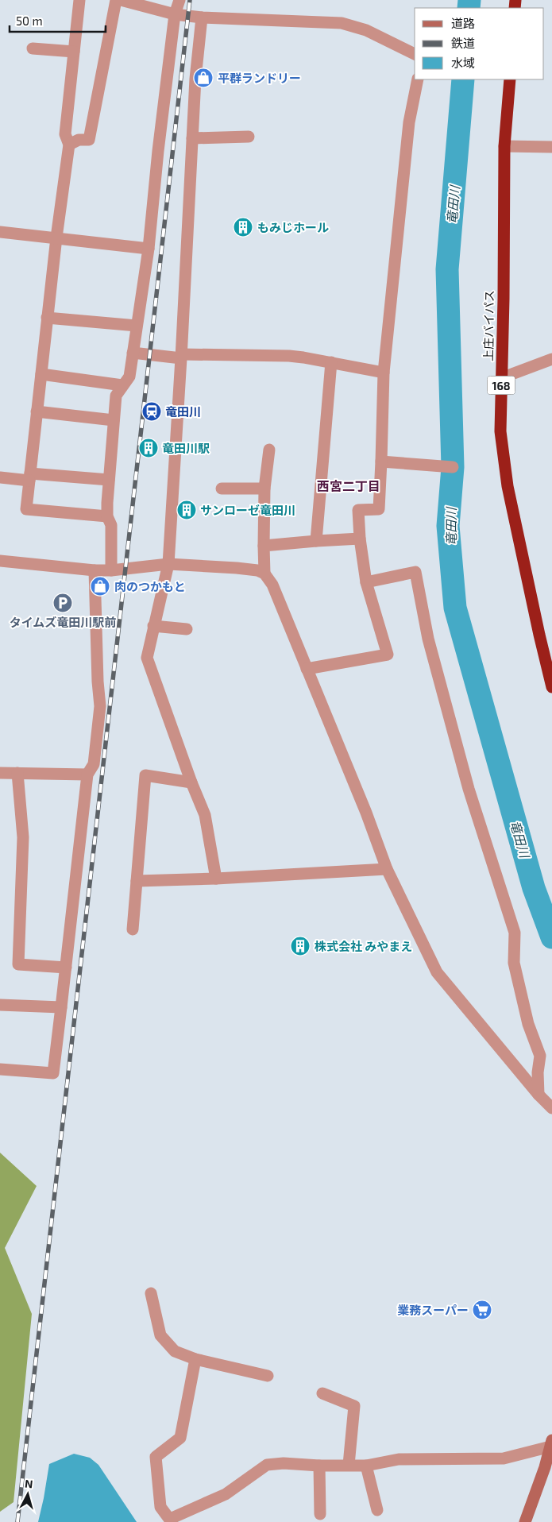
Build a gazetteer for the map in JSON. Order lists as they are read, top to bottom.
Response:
{
  "streets": {
    "highway": ["上庄バイパス", "168"]
  },
  "districts": ["西宮二丁目"],
  "water": ["竜田川"],
  "places": {
    "shop": ["平群ランドリー", "肉のつかもと"],
    "building": [
      "もみじホール",
      "竜田川駅",
      "サンローゼ竜田川",
      "株式会社 みやまえ"
    ],
    "station": ["竜田川"],
    "parking": ["タイムズ竜田川駅前"],
    "supermarket": ["業務スーパー"]
  },
  "legend": ["道路", "鉄道", "水域"],
  "scale_bar": "50 m",
  "north": "top"
}
